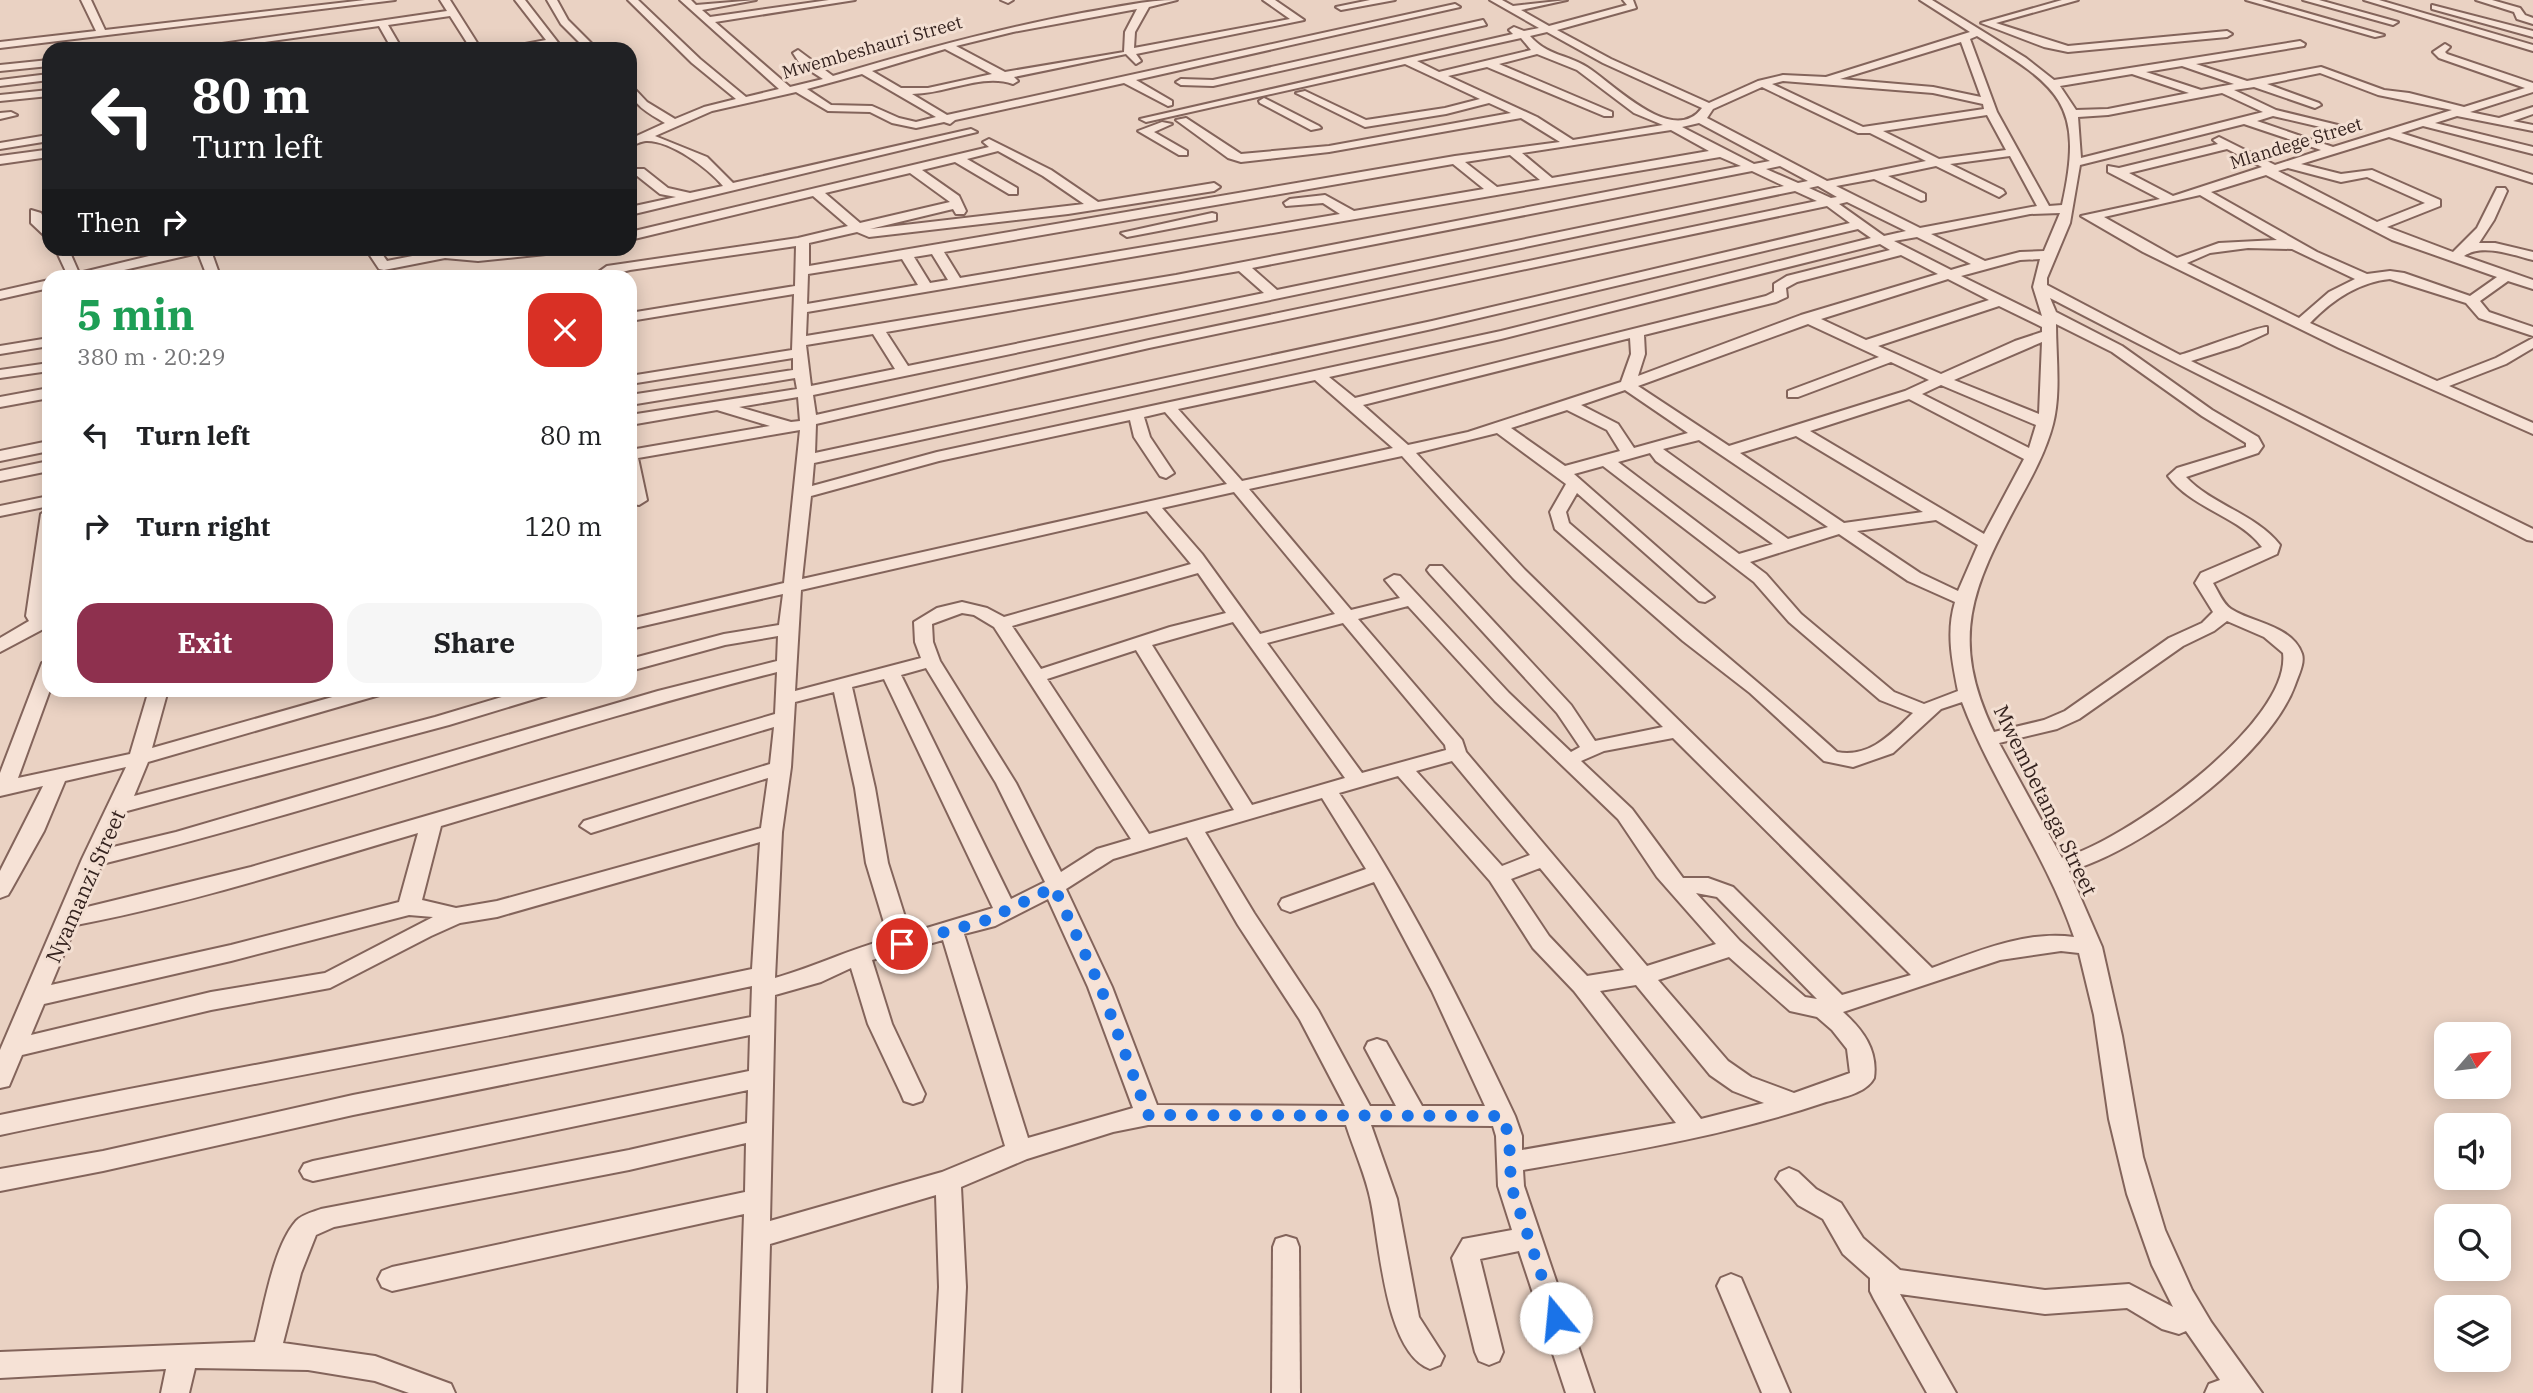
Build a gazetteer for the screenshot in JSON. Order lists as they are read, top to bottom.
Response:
{
  "streets": {
    "street": [
      "Mwembeshauri Street",
      "Mlandege Street",
      "Mwembetanga Street",
      "Nyamanzi Street"
    ]
  },
  "north": "top right",
  "page": {
    "turn": ["80 m", "Turn left"],
    "then": "Then",
    "heading": ["5 min", "380 m · 20:29"],
    "list": [
      {
        "name": "Turn left",
        "value": "80 m"
      },
      {
        "name": "Turn right",
        "value": "120 m"
      }
    ],
    "buttons": ["Exit", "Share"]
  }
}
